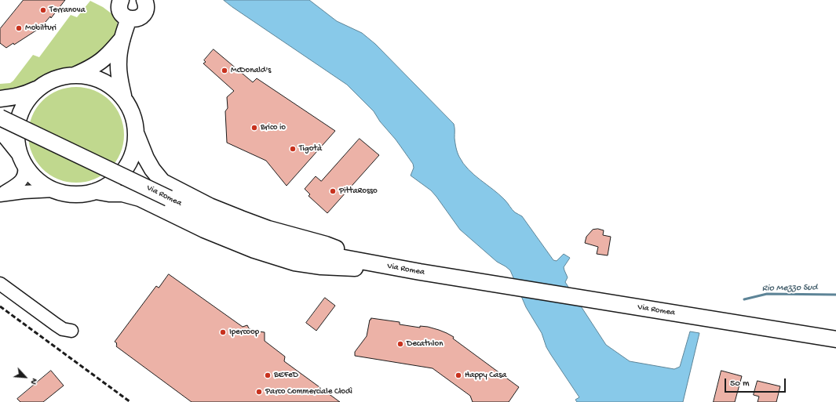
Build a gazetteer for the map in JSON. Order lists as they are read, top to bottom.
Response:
{
  "streets": {
    "main road": ["Via Romea"]
  },
  "water": ["Rio Mezzo Sud"],
  "places": [
    "Terranova",
    "Mobilturi",
    "McDonald's",
    "Brico io",
    "Tigotà",
    "PittaRosso",
    "Ipercoop",
    "Decathlon",
    "BEFeD",
    "Happy Casa",
    "Parco Commerciale Clodì"
  ],
  "scale_bar": "50 m",
  "north": "bottom right"
}
